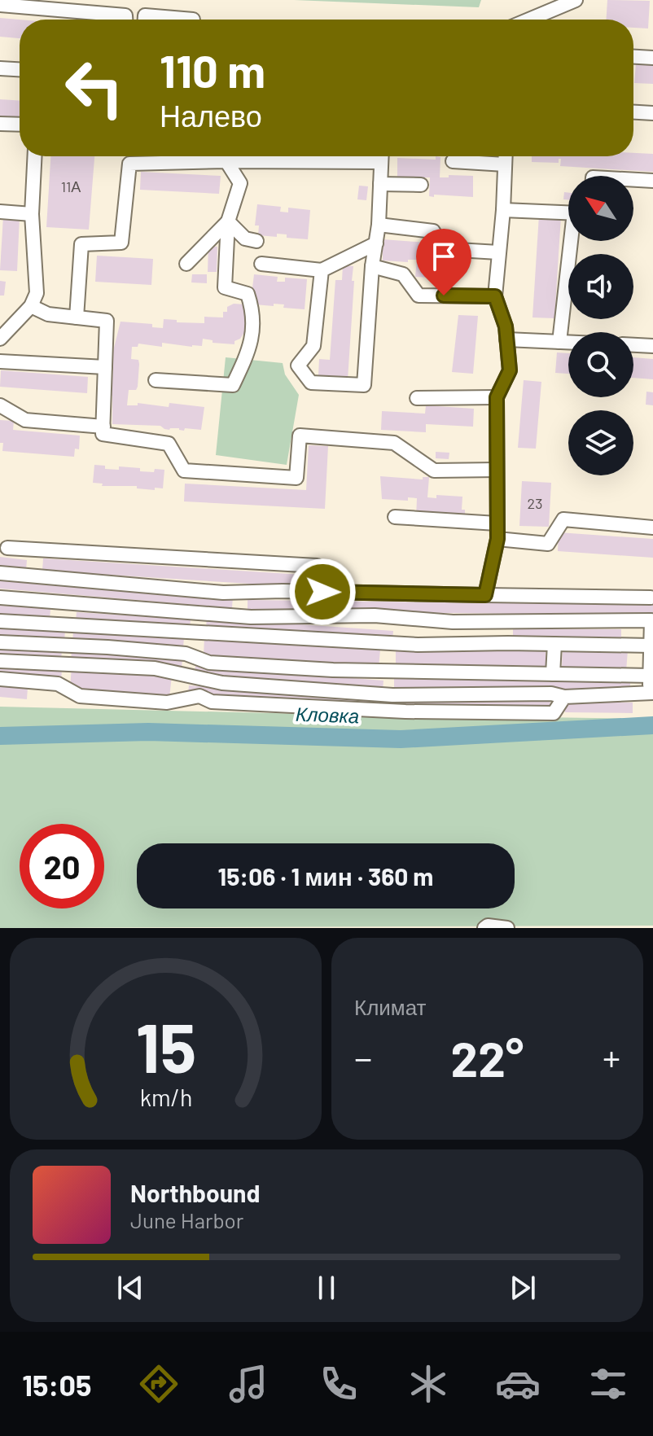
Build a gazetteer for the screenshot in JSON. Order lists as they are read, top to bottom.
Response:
{
  "water": ["Кловка"],
  "house_numbers": ["11А", "23"],
  "north": "top left",
  "page": {
    "turn": ["110 m", "Налево"],
    "limit": "20",
    "trip": "15:06 · 1 мин · 360 m",
    "tile": "Климат",
    "heat": ["−", "22°", "+"],
    "song": ["Northbound", "June Harbor"],
    "tabs": "15:05",
    "gauge": ["15", "km/h"]
  }
}
